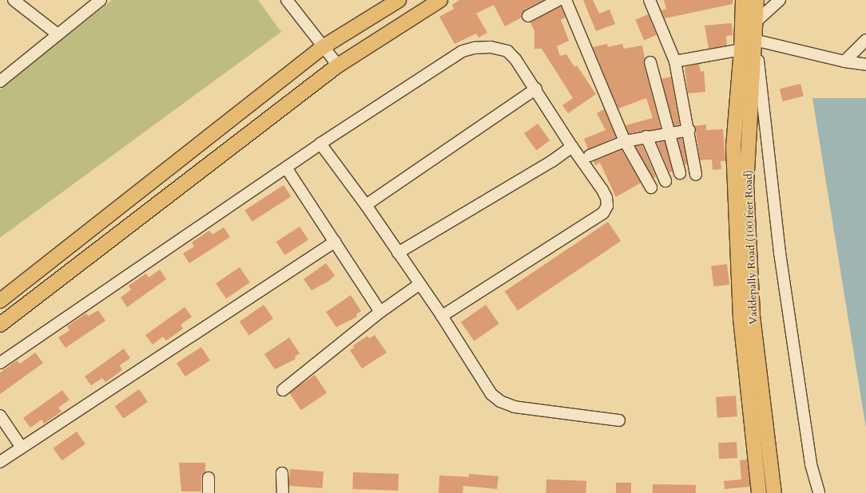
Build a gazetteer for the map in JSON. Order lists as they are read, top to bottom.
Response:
{
  "streets": {
    "main road": ["Vaddepally Road (100 feet Road)"]
  }
}
